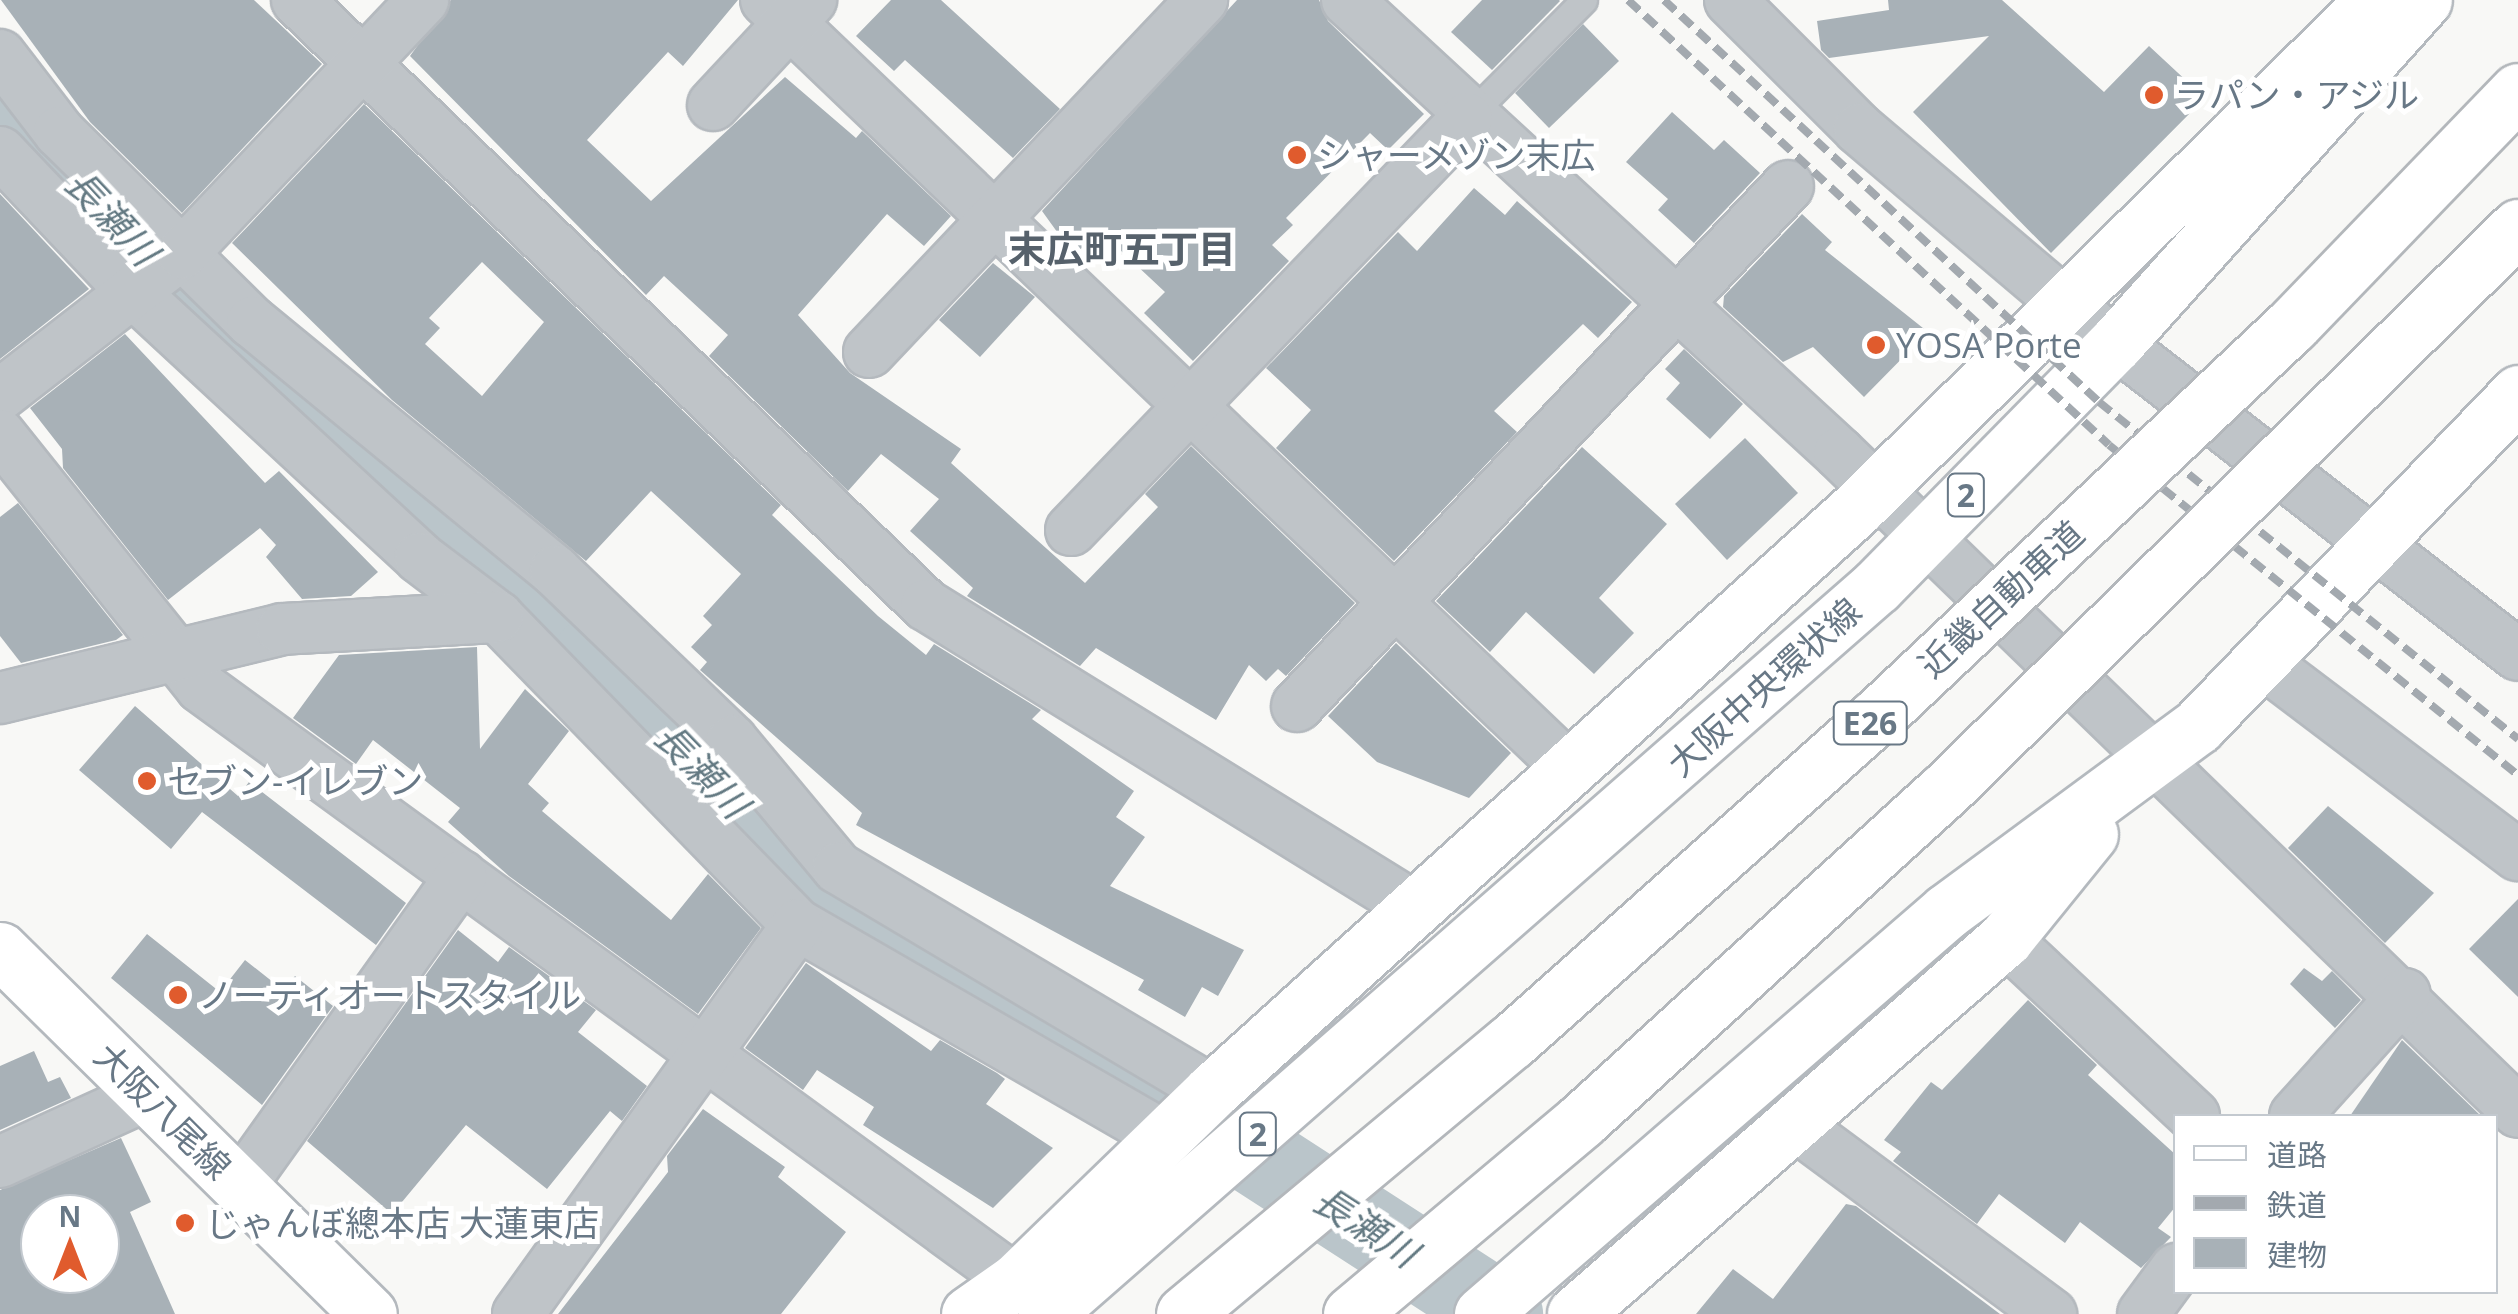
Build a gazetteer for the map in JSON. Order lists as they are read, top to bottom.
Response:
{
  "streets": {
    "main road": [
      "2",
      "近畿自動車道",
      "大阪中央環状線",
      "E26",
      "大阪八尾線"
    ]
  },
  "districts": ["末広町五丁目"],
  "water": ["長瀬川"],
  "places": [
    "ラパン・アジル",
    "シャーメゾン末広",
    "YOSA Porte",
    "セブン-イレブン",
    "ノーティオートスタイル",
    "じゃんぼ總本店 大蓮東店"
  ],
  "legend": ["道路", "鉄道", "建物"],
  "north": "top"
}
